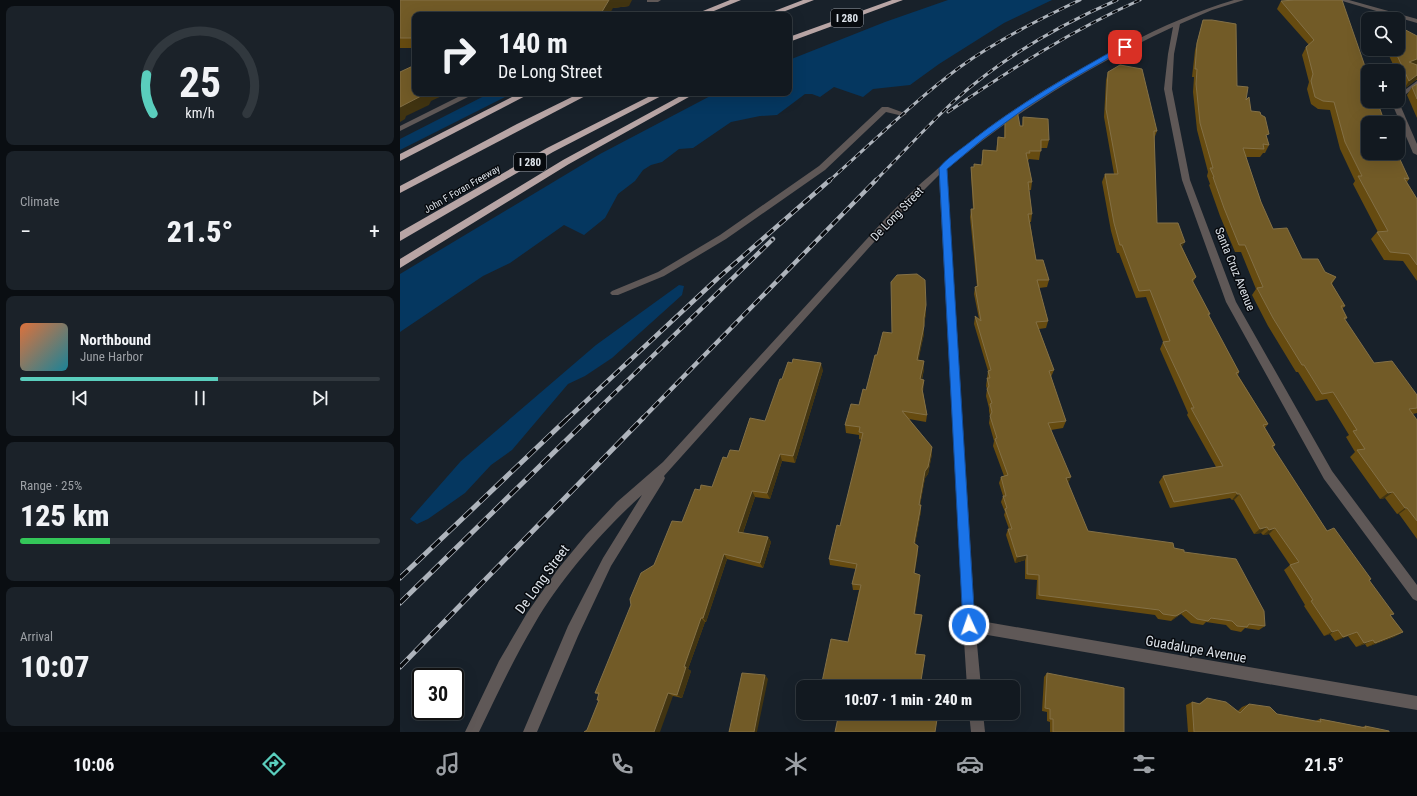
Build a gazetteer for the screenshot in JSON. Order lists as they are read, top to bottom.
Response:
{
  "streets": {
    "highway": ["I 280", "John F Foran Freeway"],
    "street": ["De Long Street", "Santa Cruz Avenue", "Guadalupe Avenue"]
  },
  "crossings": [
    ["De Long Street", "Santa Cruz Avenue"]
  ],
  "page": {
    "map_buttons": ["+", "−"],
    "turn": ["140 m", "De Long Street"],
    "tile": [
      "Climate",
      ["Range · 25%", "125 km"],
      ["Arrival", "10:07"]
    ],
    "heat": ["−", "21.5°", "+"],
    "song": ["Northbound", "June Harbor"],
    "limit": "30",
    "trip": "10:07 · 1 min · 240 m",
    "tabs": ["10:06", "21.5°"],
    "gauge": ["25", "km/h"]
  }
}
